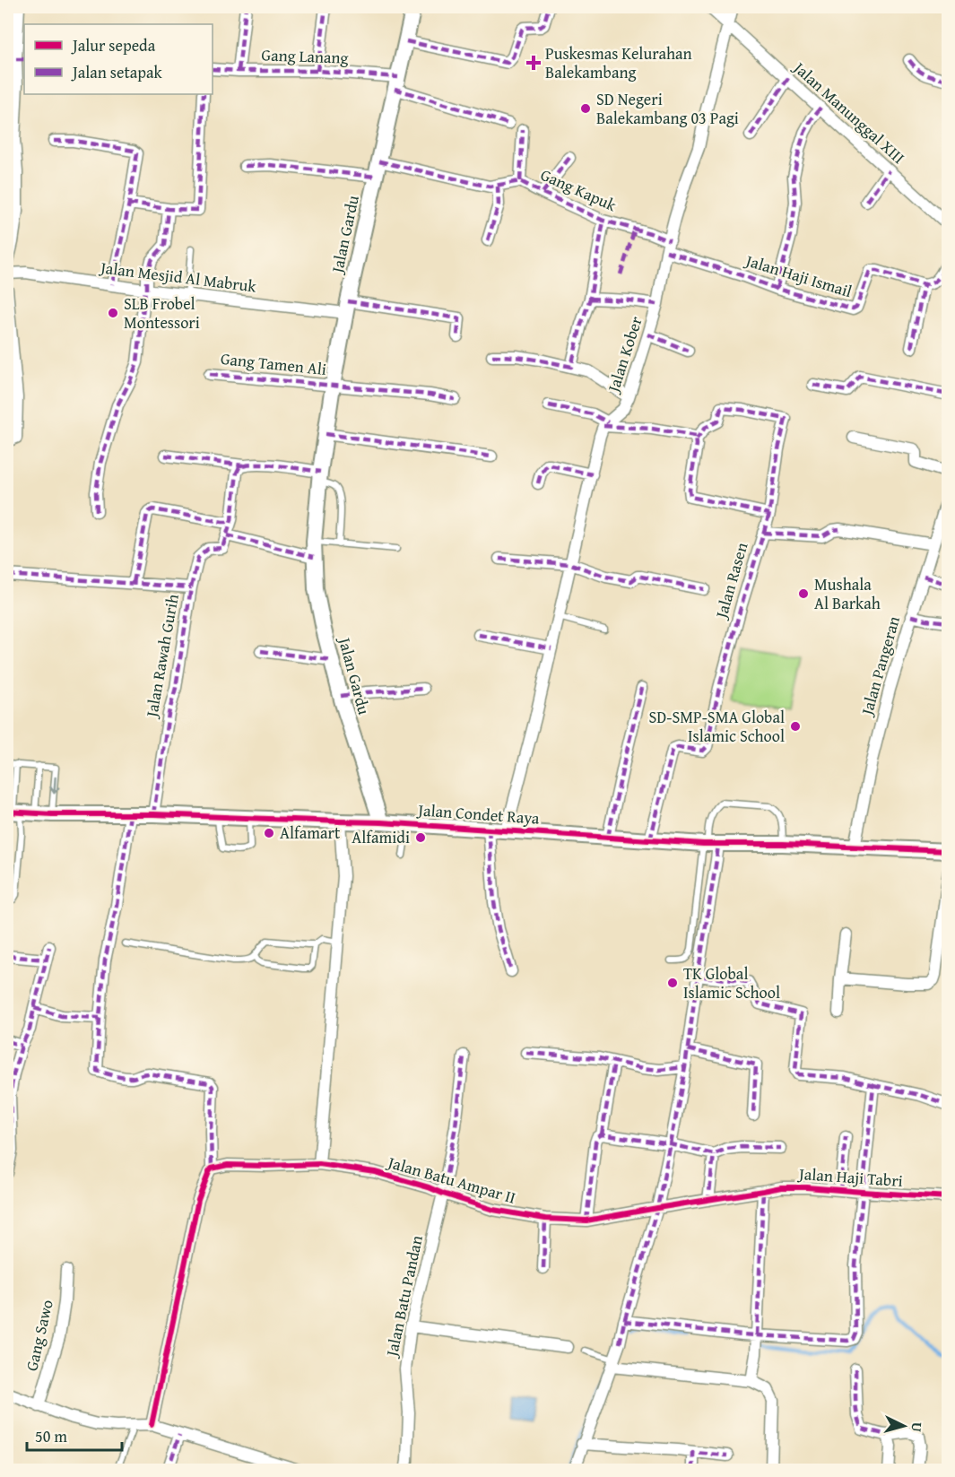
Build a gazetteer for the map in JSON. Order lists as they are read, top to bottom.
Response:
{
  "streets": {
    "street": [
      "Gang Lanang",
      "Jalan Manunggal XIII",
      "Gang Kapuk",
      "Jalan Gardu",
      "Jalan Haji Ismail",
      "Jalan Mesjid Al Mabruk",
      "Jalan Kober",
      "Gang Tamen Ali",
      "Jalan Rasen",
      "Jalan Rawah Gurih",
      "Jalan Pangeran",
      "Jalan Condet Raya",
      "Jalan Haji Tabri",
      "Jalan Batu Ampar II",
      "Jalan Batu Pandan",
      "Gang Sawo"
    ]
  },
  "crossings": [
    ["Gang Lanang", "Jalan Gardu"],
    ["Jalan Manunggal XIII", "Jalan Kober"],
    ["Gang Kapuk", "Jalan Gardu"],
    ["Gang Kapuk", "Jalan Kober"],
    ["Jalan Gardu", "Jalan Mesjid Al Mabruk"],
    ["Jalan Gardu", "Gang Tamen Ali"],
    ["Jalan Gardu", "Jalan Condet Raya"],
    ["Jalan Haji Ismail", "Jalan Kober"],
    ["Jalan Kober", "Jalan Condet Raya"],
    ["Jalan Rasen", "Jalan Condet Raya"],
    ["Jalan Rawah Gurih", "Jalan Condet Raya"],
    ["Jalan Pangeran", "Jalan Condet Raya"],
    ["Jalan Haji Tabri", "Jalan Batu Ampar II"],
    ["Jalan Batu Ampar II", "Jalan Batu Pandan"]
  ],
  "places": {
    "health": ["Puskesmas Kelurahan Balekambang"],
    "other": [
      "SD Negeri Balekambang 03 Pagi",
      "SLB Frobel Montessori",
      "Mushala Al Barkah",
      "SD-SMP-SMA Global Islamic School",
      "Alfamart",
      "Alfamidi",
      "TK Global Islamic School"
    ]
  },
  "legend": ["Jalur sepeda", "Jalan setapak"],
  "scale_bar": "50 m",
  "north": "right"
}
